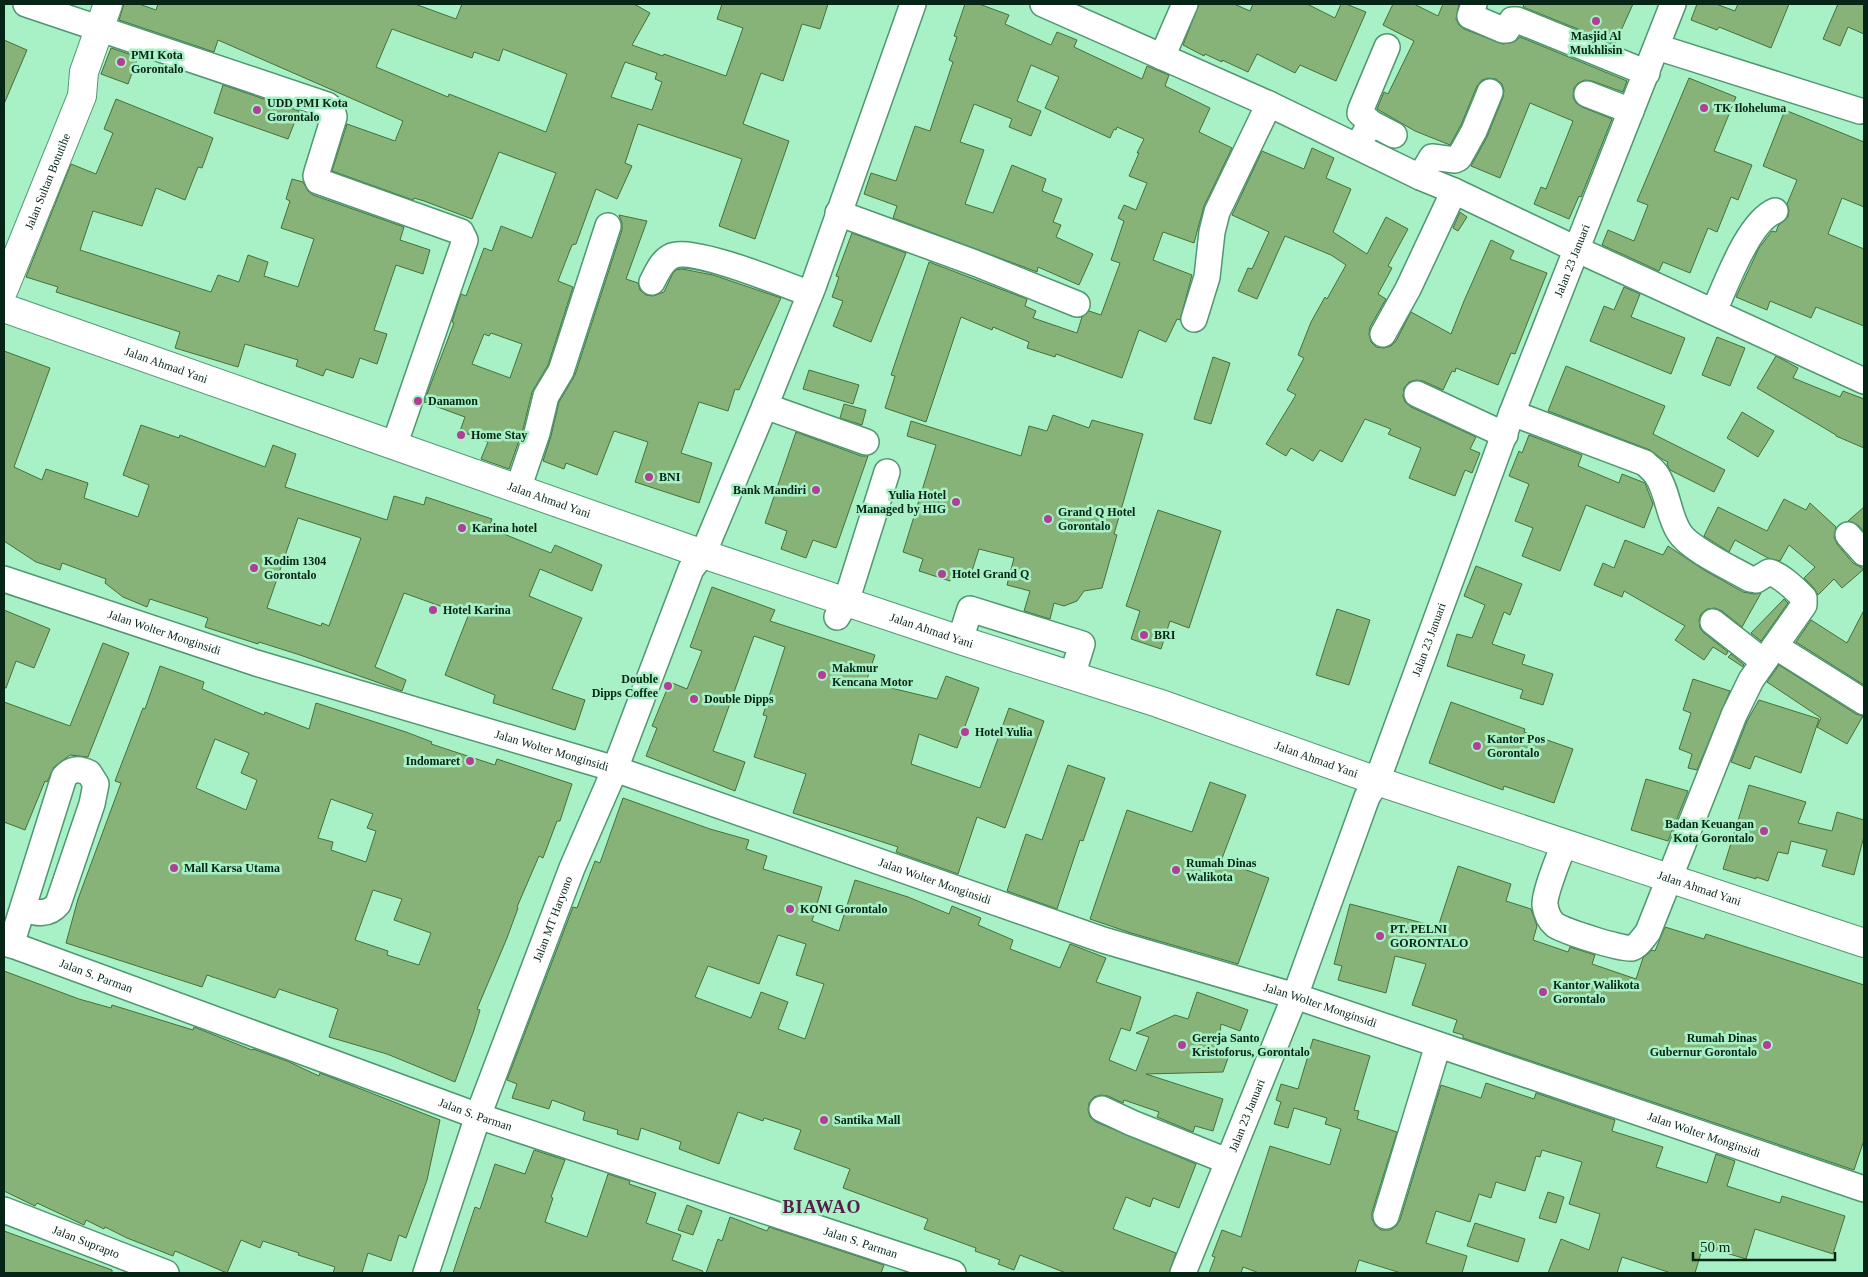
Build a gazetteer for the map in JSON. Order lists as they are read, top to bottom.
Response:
{
  "streets": {
    "main road": ["Jalan Sultan Botutihe", "Jalan Ahmad Yani"],
    "street": [
      "Jalan 23 Januari",
      "Jalan Wolter Monginsidi",
      "Jalan MT Haryono",
      "Jalan S. Parman",
      "Jalan Suprapto"
    ]
  },
  "crossings": [
    ["Jalan 23 Januari", "Jalan Ahmad Yani"],
    ["Jalan 23 Januari", "Jalan Wolter Monginsidi"],
    ["Jalan Ahmad Yani", "Jalan MT Haryono"],
    ["Jalan Wolter Monginsidi", "Jalan MT Haryono"],
    ["Jalan MT Haryono", "Jalan S. Parman"]
  ],
  "districts": ["BIAWAO"],
  "places": [
    "Masjid Al Mukhlisin",
    "PMI Kota Gorontalo",
    "TK Iloheluma",
    "UDD PMI Kota Gorontalo",
    "Danamon",
    "Home Stay",
    "BNI",
    "Bank Mandiri",
    "Yulia Hotel Managed by HIG",
    "Grand Q Hotel Gorontalo",
    "Karina hotel",
    "Kodim 1304 Gorontalo",
    "Hotel Grand Q",
    "Hotel Karina",
    "BRI",
    "Makmur Kencana Motor",
    "Double Dipps Coffee",
    "Double Dipps",
    "Hotel Yulia",
    "Kantor Pos Gorontalo",
    "Indomaret",
    "Badan Keuangan Kota Gorontalo",
    "Mall Karsa Utama",
    "Rumah Dinas Walikota",
    "KONI Gorontalo",
    "PT. PELNI GORONTALO",
    "Kantor Walikota Gorontalo",
    "Gereja Santo Kristoforus, Gorontalo",
    "Rumah Dinas Gubernur Gorontalo",
    "Santika Mall"
  ],
  "scale_bar": "50 m"
}
